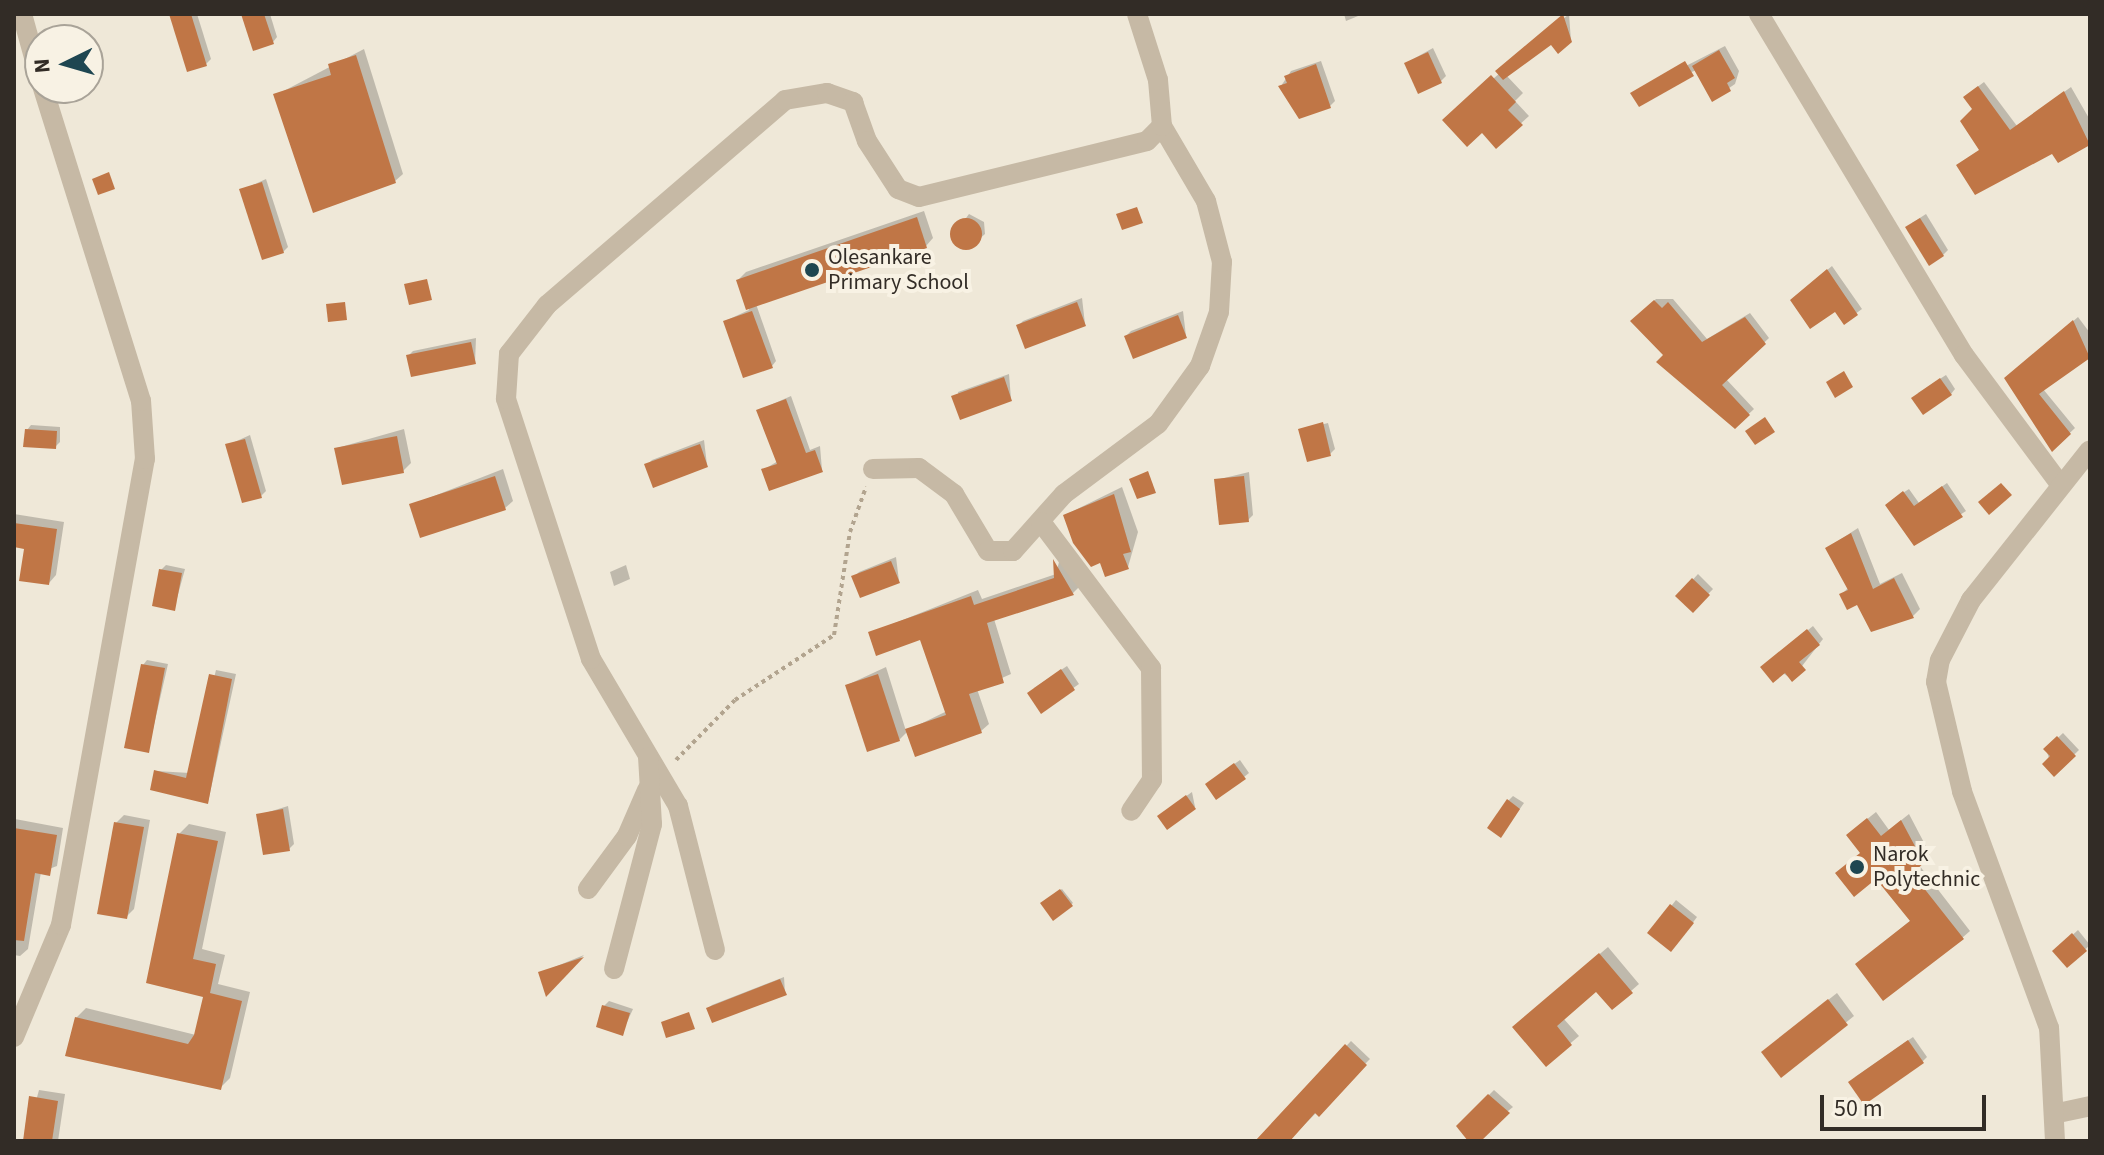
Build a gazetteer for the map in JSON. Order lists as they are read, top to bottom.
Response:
{
  "places": ["Olesankare Primary School", "Narok Polytechnic"],
  "scale_bar": "50 m",
  "north": "left"
}
